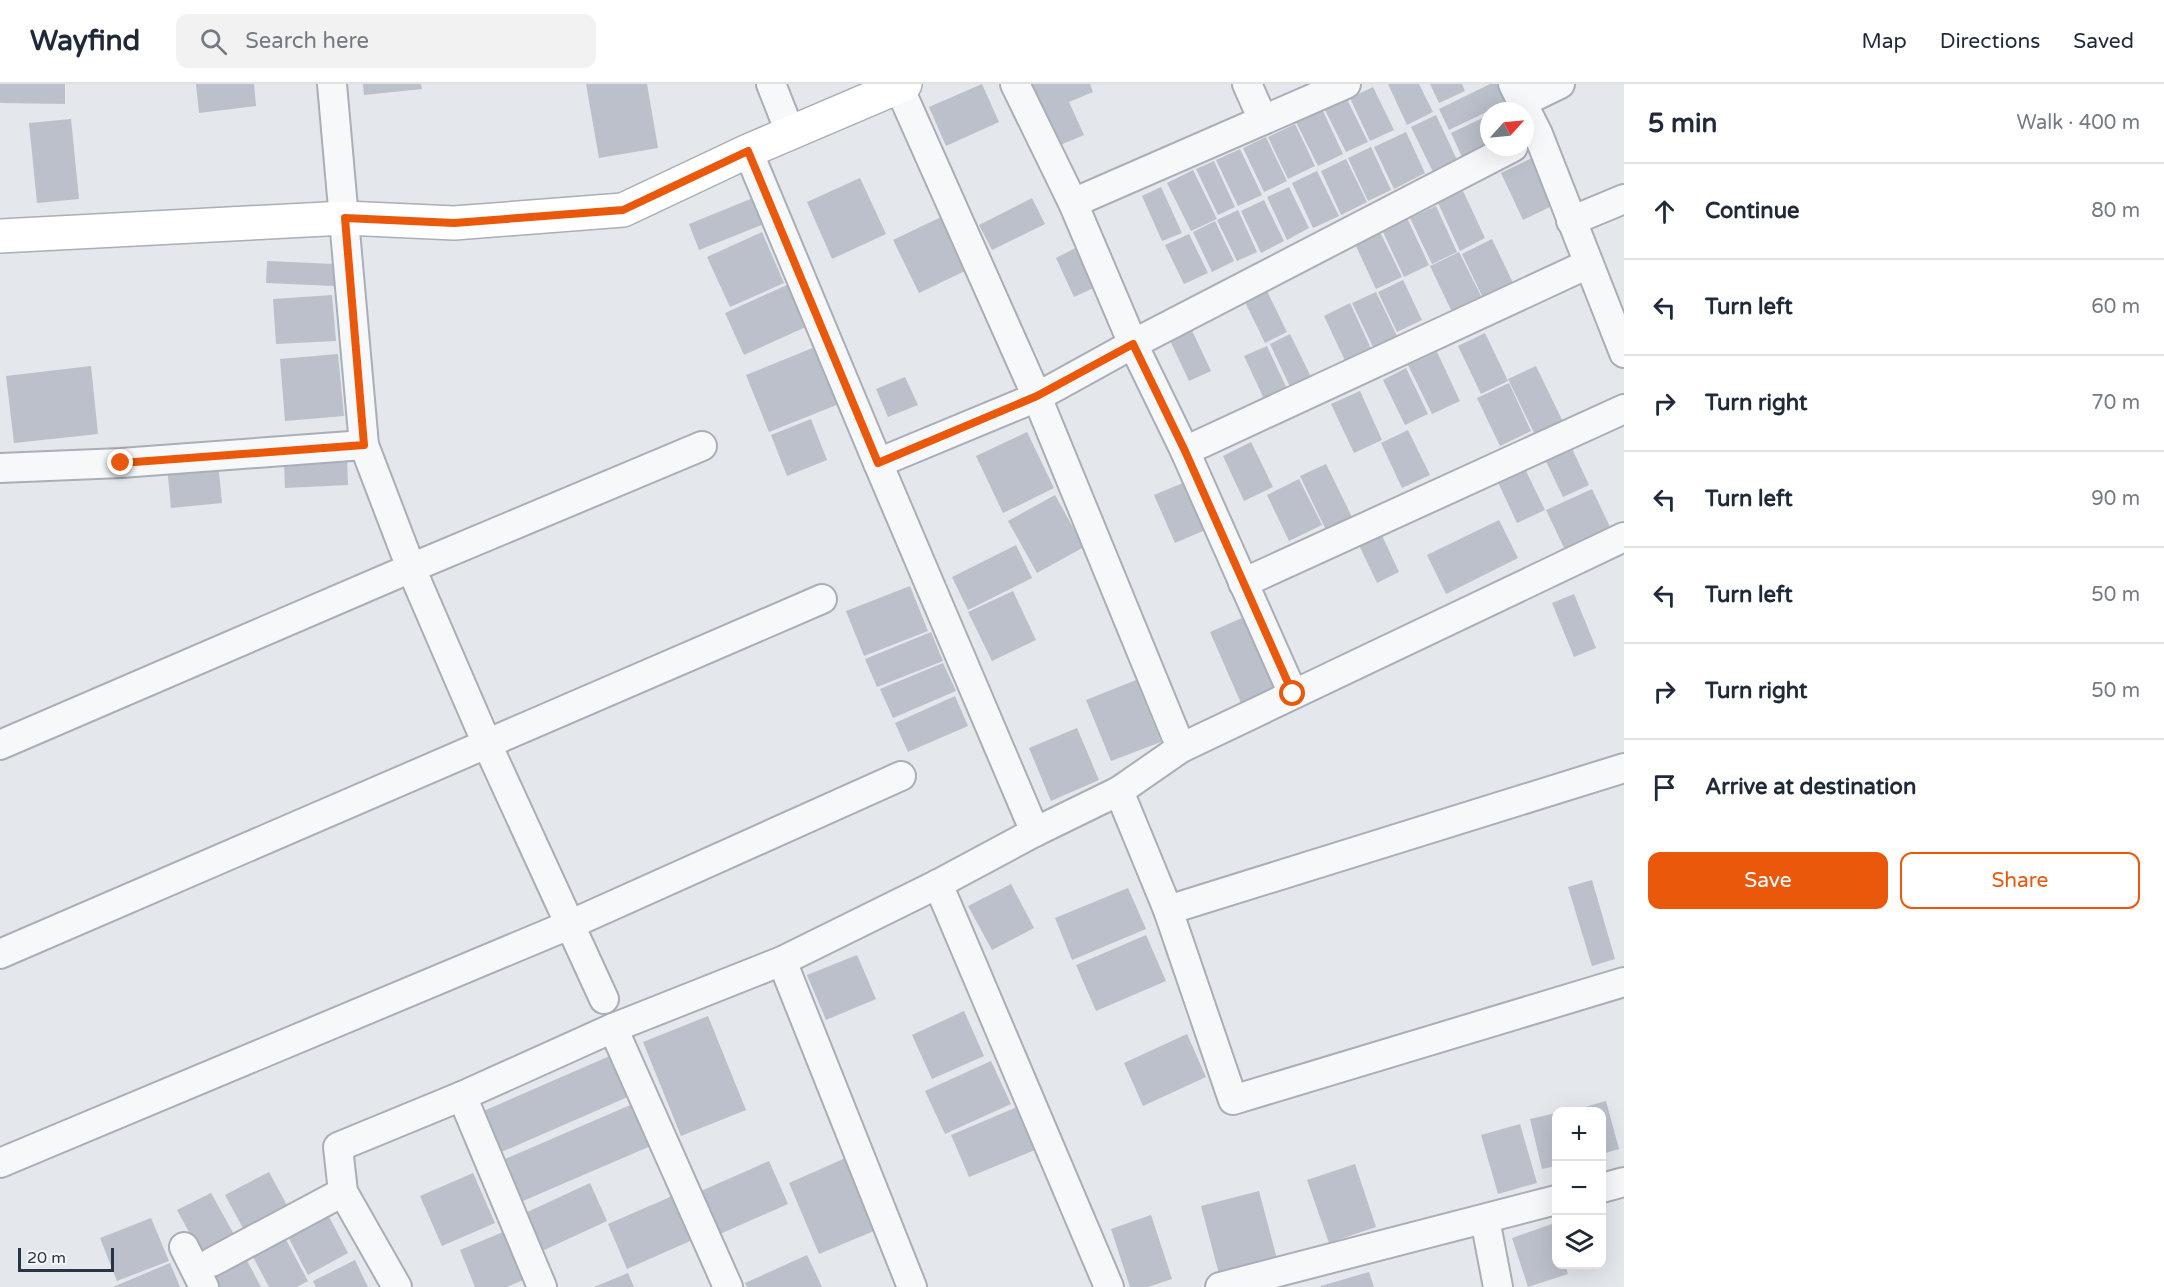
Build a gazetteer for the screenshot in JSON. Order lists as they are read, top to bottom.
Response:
{
  "scale_bar": "20 m",
  "north": "top right",
  "page": {
    "header": "Wayfind",
    "search": "Search here",
    "nav": ["Map", "Directions", "Saved"],
    "heading": ["5 min", "Walk · 400 m"],
    "list": [
      ["Continue", "80 m"],
      ["Turn left", "60 m"],
      ["Turn right", "70 m"],
      ["Turn left", "90 m"],
      ["Turn left", "50 m"],
      ["Turn right", "50 m"],
      "Arrive at destination"
    ],
    "buttons": ["Save", "Share"],
    "map_buttons": ["+", "−"],
    "scale": "20 m"
  }
}
